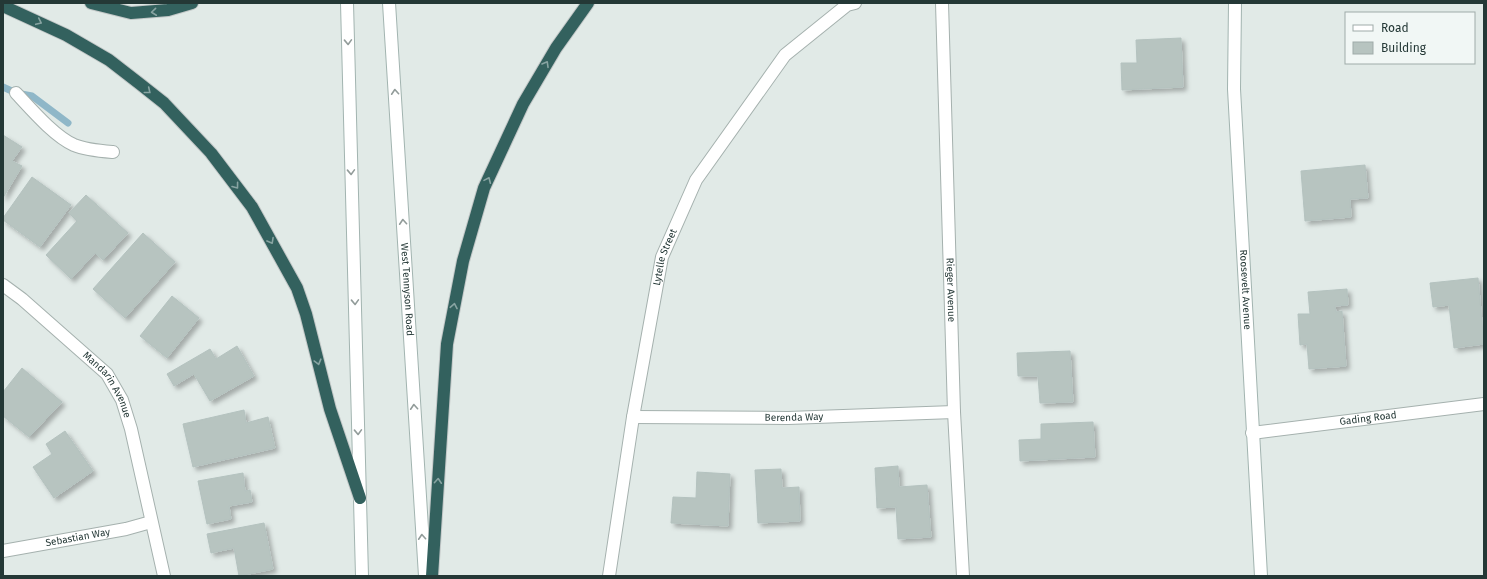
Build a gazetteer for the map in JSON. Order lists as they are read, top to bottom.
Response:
{
  "streets": {
    "street": [
      "Lytelle Street",
      "West Tennyson Road",
      "Rieger Avenue",
      "Roosevelt Avenue",
      "Mandarin Avenue",
      "Berenda Way",
      "Gading Road",
      "Sebastian Way"
    ]
  },
  "crossings": [
    ["Lytelle Street", "Berenda Way"],
    ["Rieger Avenue", "Berenda Way"],
    ["Roosevelt Avenue", "Gading Road"],
    ["Mandarin Avenue", "Sebastian Way"]
  ],
  "legend": ["Road", "Building"]
}
